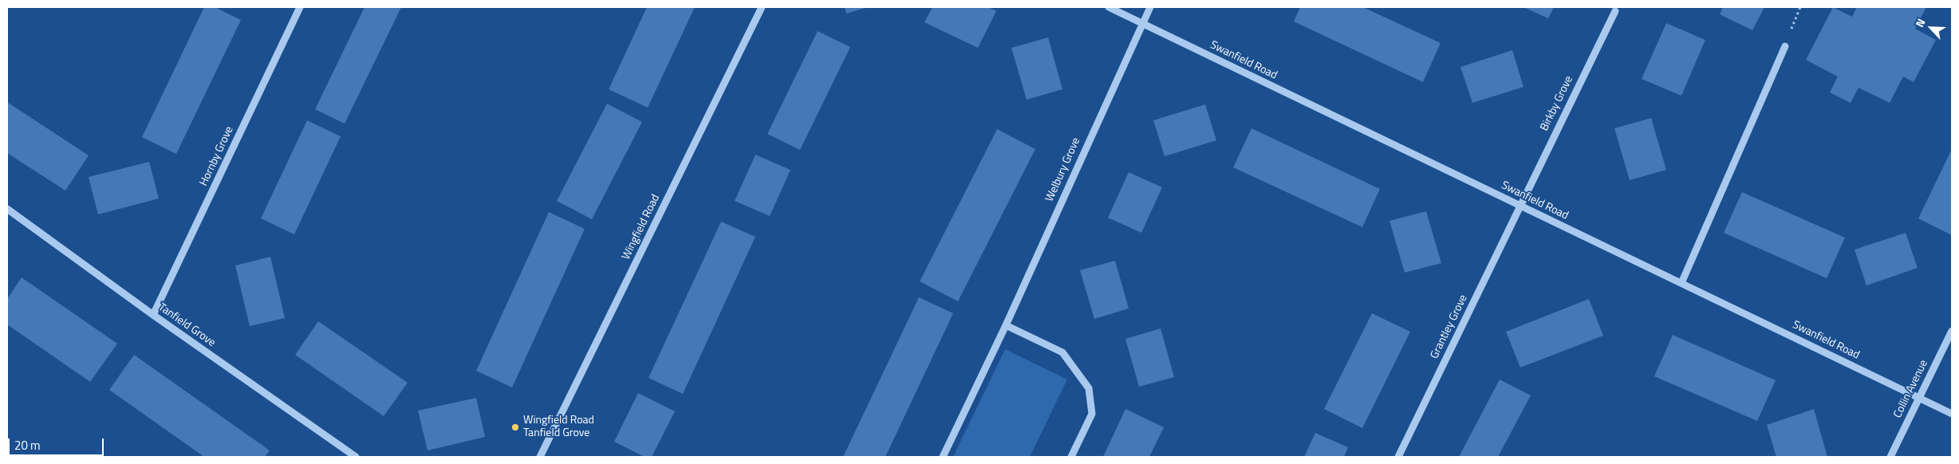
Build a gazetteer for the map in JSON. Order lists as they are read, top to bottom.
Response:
{
  "streets": {
    "street": [
      "Swanfield Road",
      "Birkby Grove",
      "Hornby Grove",
      "Welbury Grove",
      "Wingfield Road",
      "Tanfield Grove",
      "Grantley Grove",
      "Collin Avenue"
    ]
  },
  "crossings": [
    ["Swanfield Road", "Birkby Grove"],
    ["Swanfield Road", "Welbury Grove"],
    ["Swanfield Road", "Grantley Grove"],
    ["Swanfield Road", "Collin Avenue"],
    ["Birkby Grove", "Grantley Grove"],
    ["Hornby Grove", "Tanfield Grove"]
  ],
  "places": ["Wingfield Road Tanfield Grove"],
  "scale_bar": "20 m",
  "north": "top left"
}
